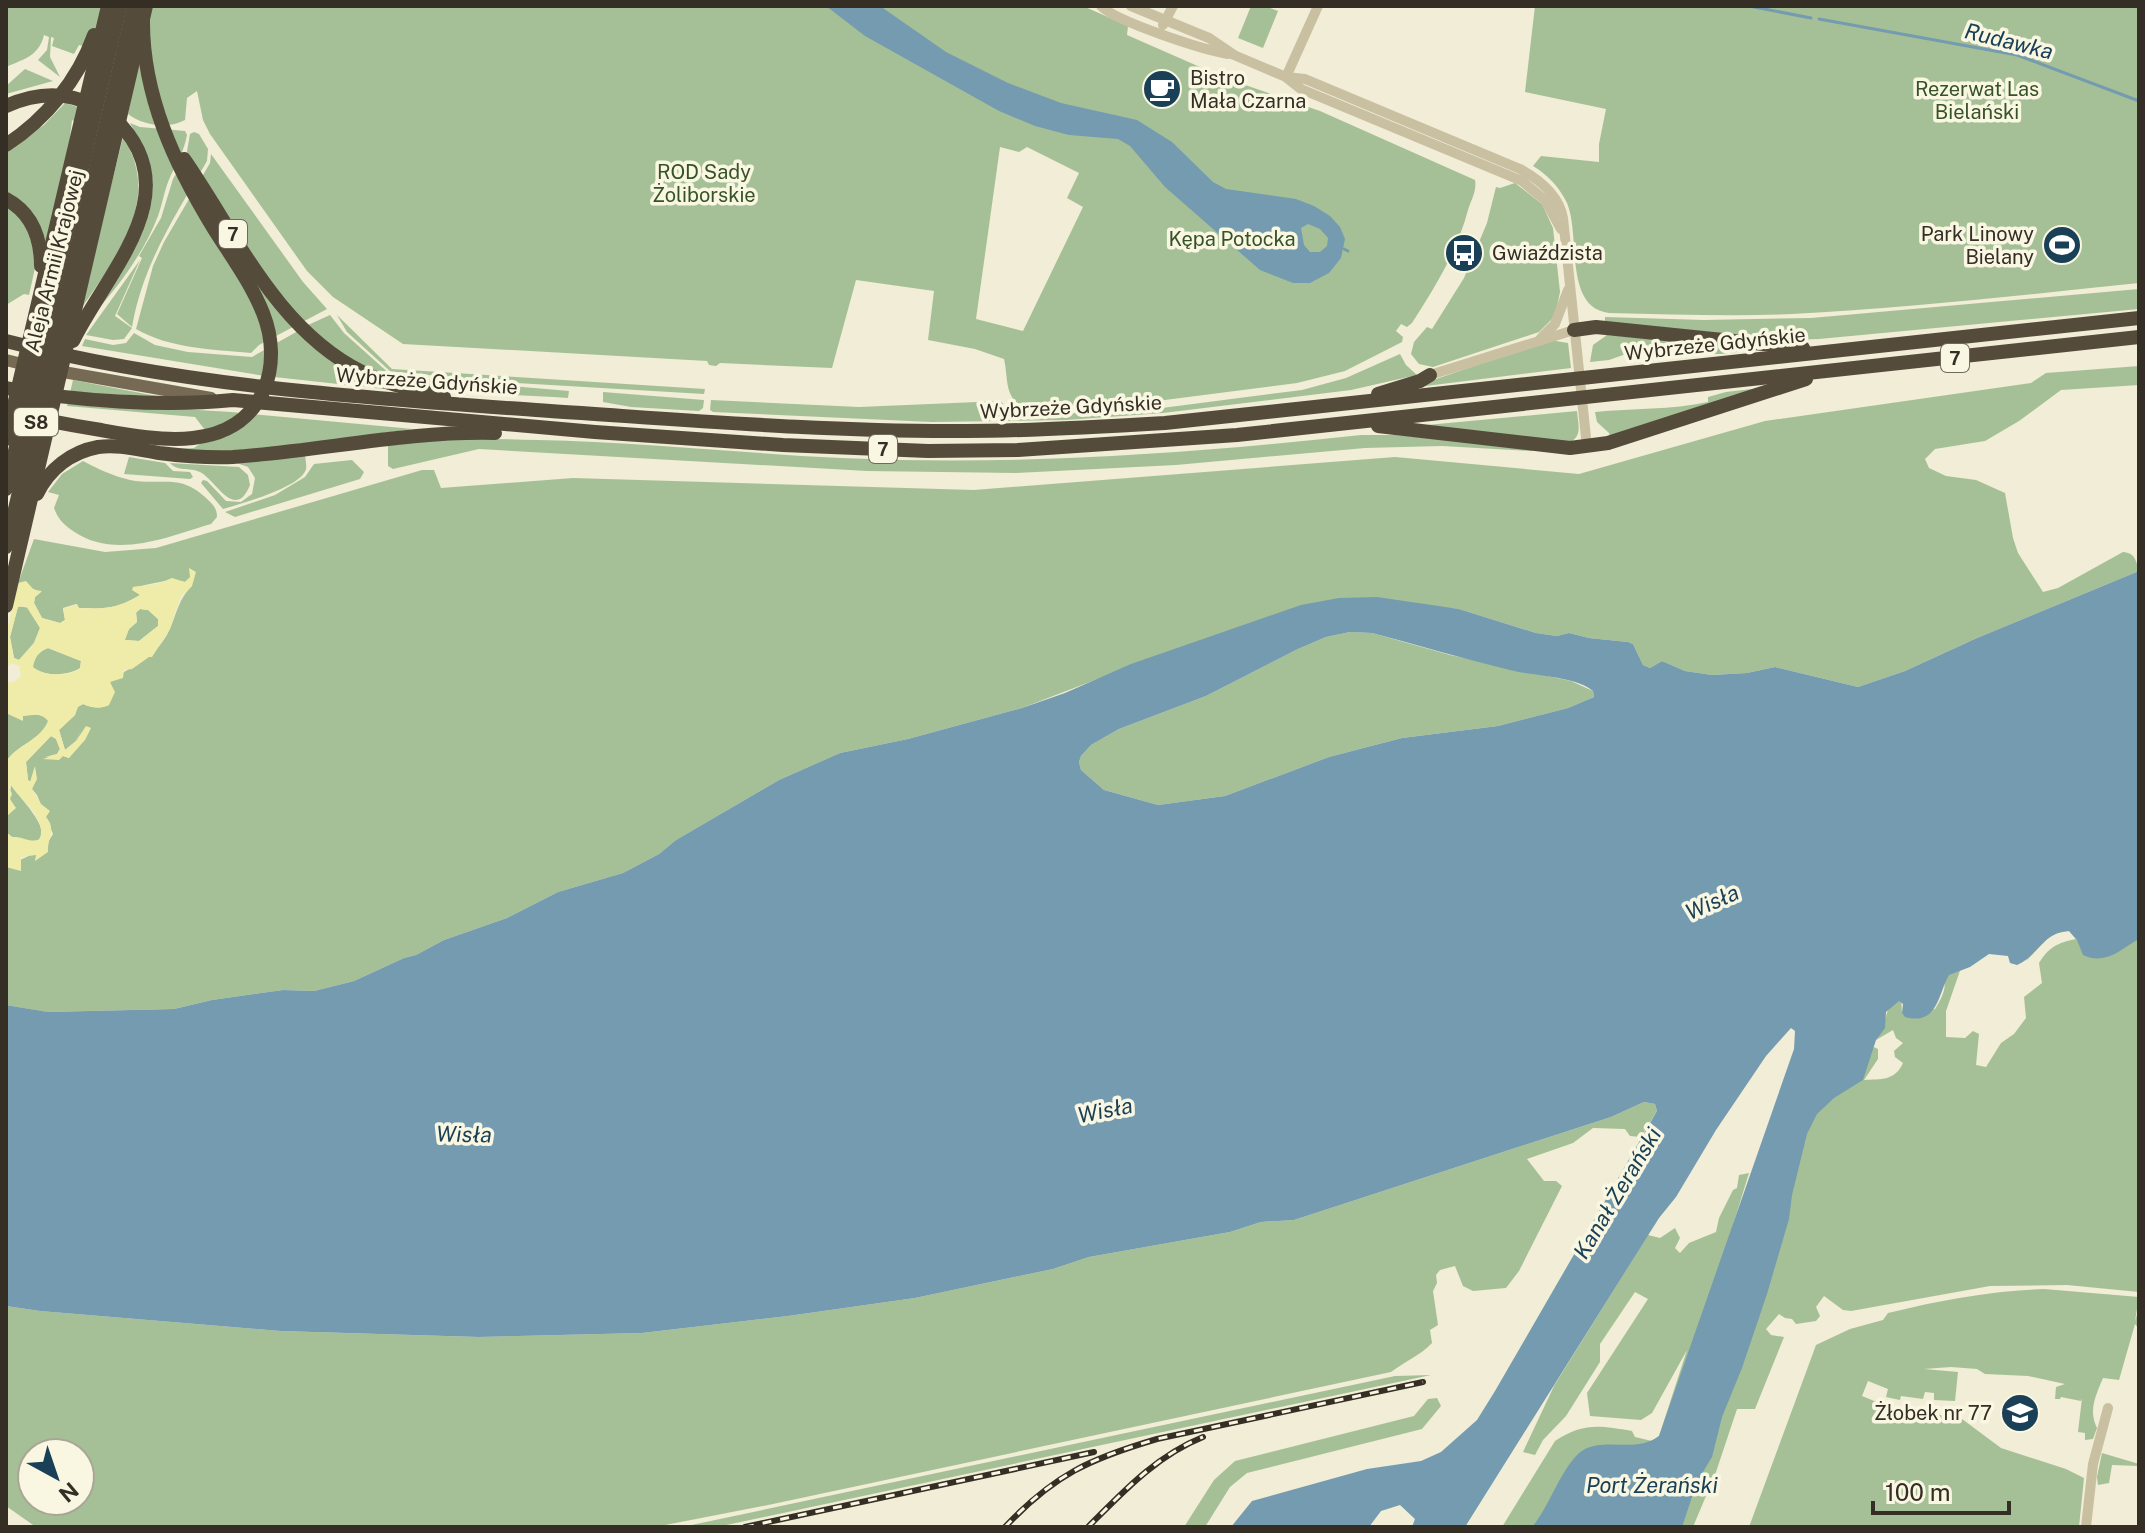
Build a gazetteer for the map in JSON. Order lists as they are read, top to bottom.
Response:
{
  "streets": {
    "highway": [
      "7",
      "Aleja Armii Krajowej",
      "Wybrzeże Gdyńskie",
      "S8"
    ]
  },
  "crossings": [
    ["7", "Wybrzeże Gdyńskie"],
    ["Aleja Armii Krajowej", "S8"]
  ],
  "water": [
    "Rudawka",
    "Wisła",
    "Kanał Żerański",
    "Port Żerański"
  ],
  "parks": ["Rezerwat Las Bielański", "ROD Sady Żoliborskie", "Kępa Potocka"],
  "places": {
    "cafe": ["Bistro Mała Czarna"],
    "sports": ["Park Linowy Bielany"],
    "bus stop": ["Gwiaździsta"],
    "school or university": ["Żłobek nr 77"]
  },
  "scale_bar": "100 m",
  "north": "bottom right"
}
